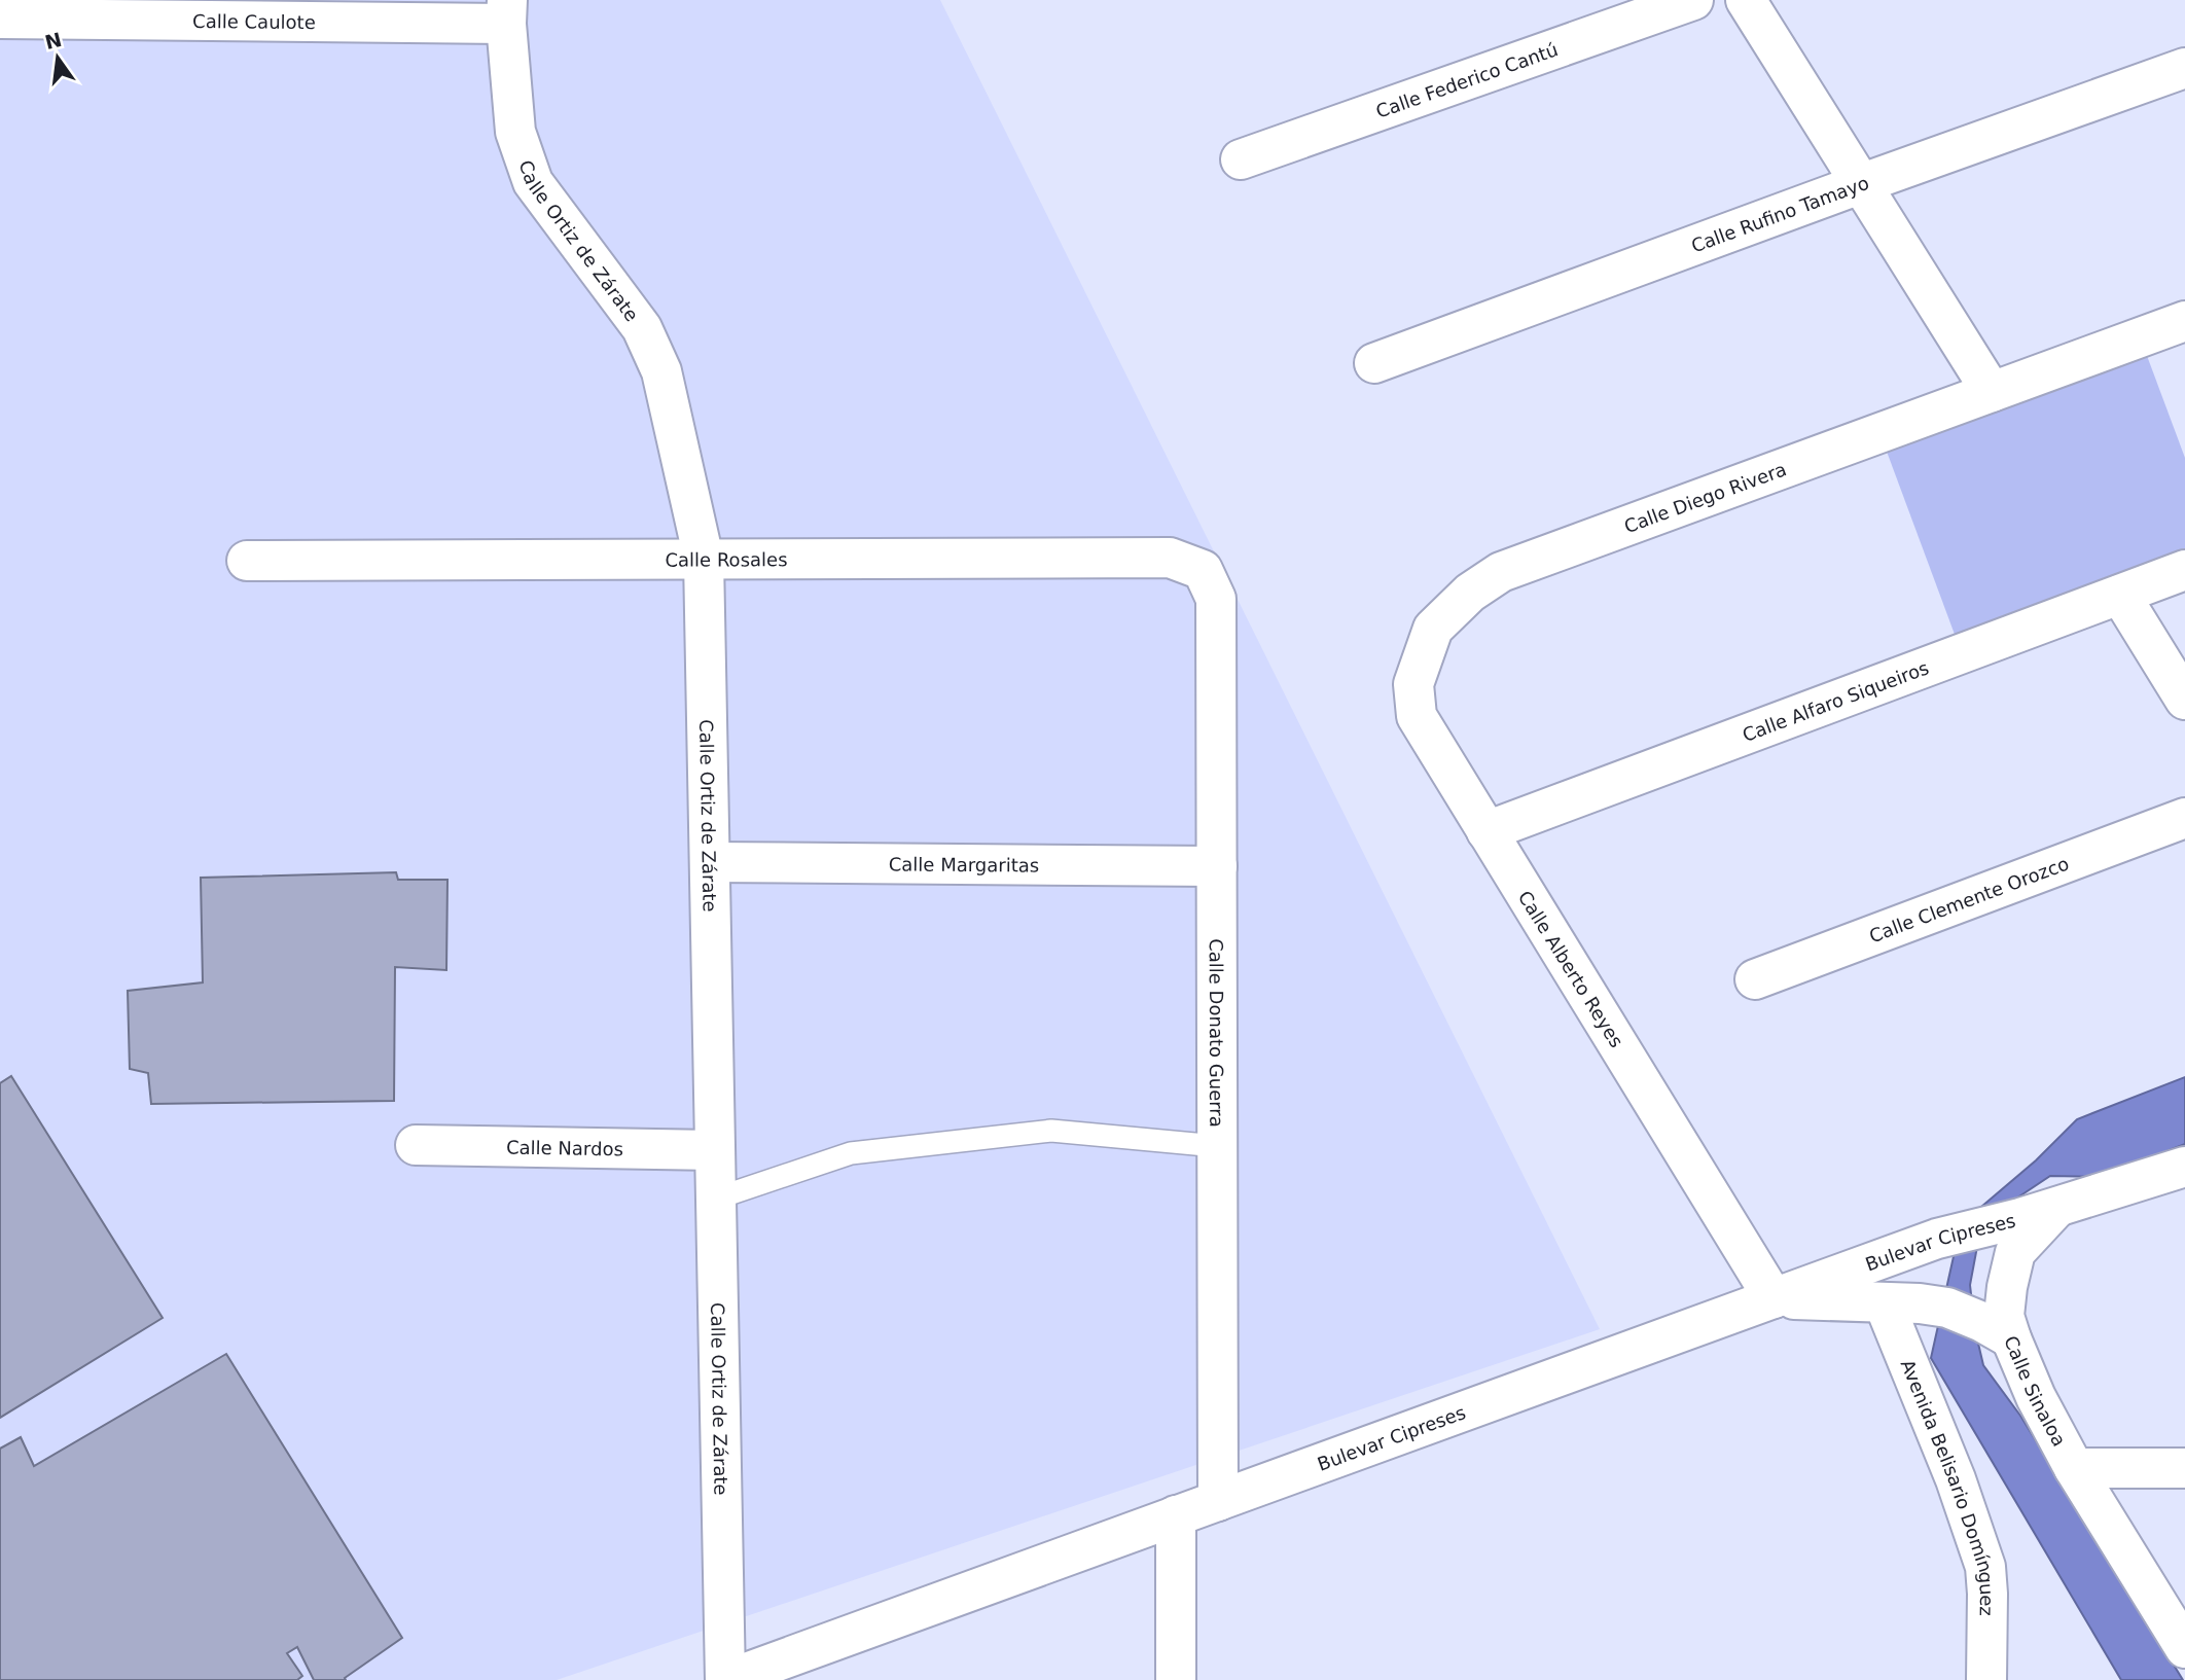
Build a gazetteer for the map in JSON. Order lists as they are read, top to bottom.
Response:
{
  "streets": {
    "street": [
      "Calle Caulote",
      "Calle Federico Cantú",
      "Calle Rufino Tamayo",
      "Calle Ortiz de Zárate",
      "Calle Diego Rivera",
      "Calle Rosales",
      "Calle Alfaro Siqueiros",
      "Calle Margaritas",
      "Calle Clemente Orozco",
      "Calle Alberto Reyes",
      "Calle Donato Guerra",
      "Calle Nardos",
      "Bulevar Cipreses",
      "Calle Sinaloa",
      "Avenida Belisario Domínguez"
    ]
  },
  "crossings": [
    ["Calle Caulote", "Calle Ortiz de Zárate"],
    ["Calle Ortiz de Zárate", "Calle Rosales"],
    ["Calle Ortiz de Zárate", "Calle Margaritas"],
    ["Calle Ortiz de Zárate", "Calle Nardos"],
    ["Calle Ortiz de Zárate", "Bulevar Cipreses"],
    ["Calle Diego Rivera", "Calle Alberto Reyes"],
    ["Calle Rosales", "Calle Donato Guerra"],
    ["Calle Alfaro Siqueiros", "Calle Alberto Reyes"],
    ["Calle Margaritas", "Calle Donato Guerra"],
    ["Calle Alberto Reyes", "Bulevar Cipreses"],
    ["Calle Donato Guerra", "Bulevar Cipreses"],
    ["Bulevar Cipreses", "Calle Sinaloa"]
  ],
  "north": "top"
}
